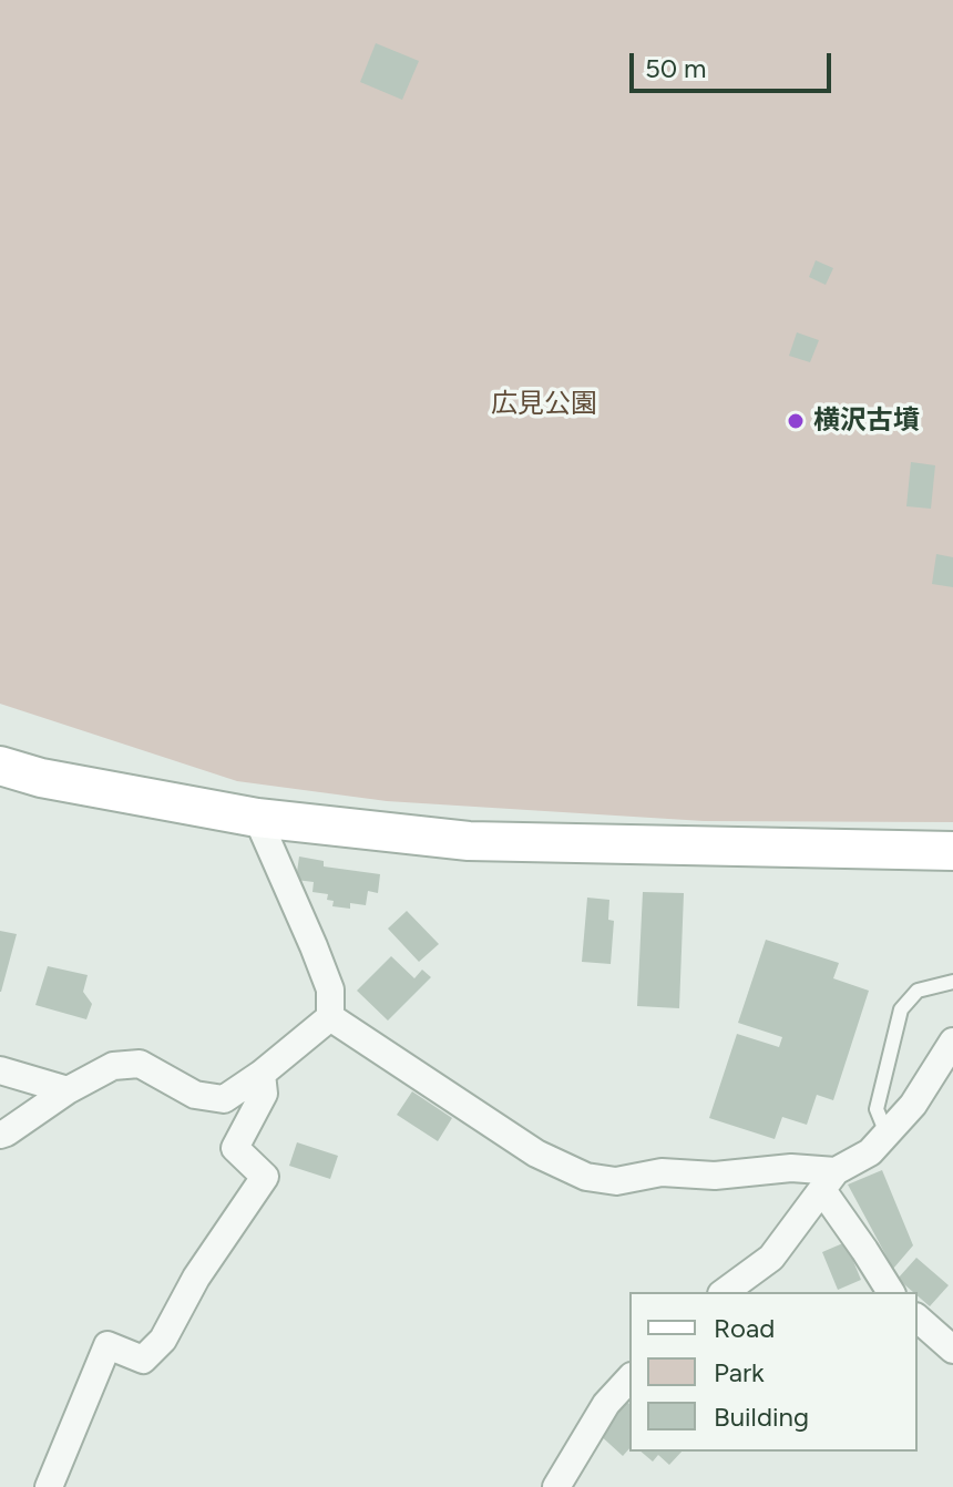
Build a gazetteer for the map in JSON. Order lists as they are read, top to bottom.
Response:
{
  "parks": ["広見公園"],
  "places": ["横沢古墳"],
  "legend": ["Road", "Park", "Building"],
  "scale_bar": "50 m"
}
